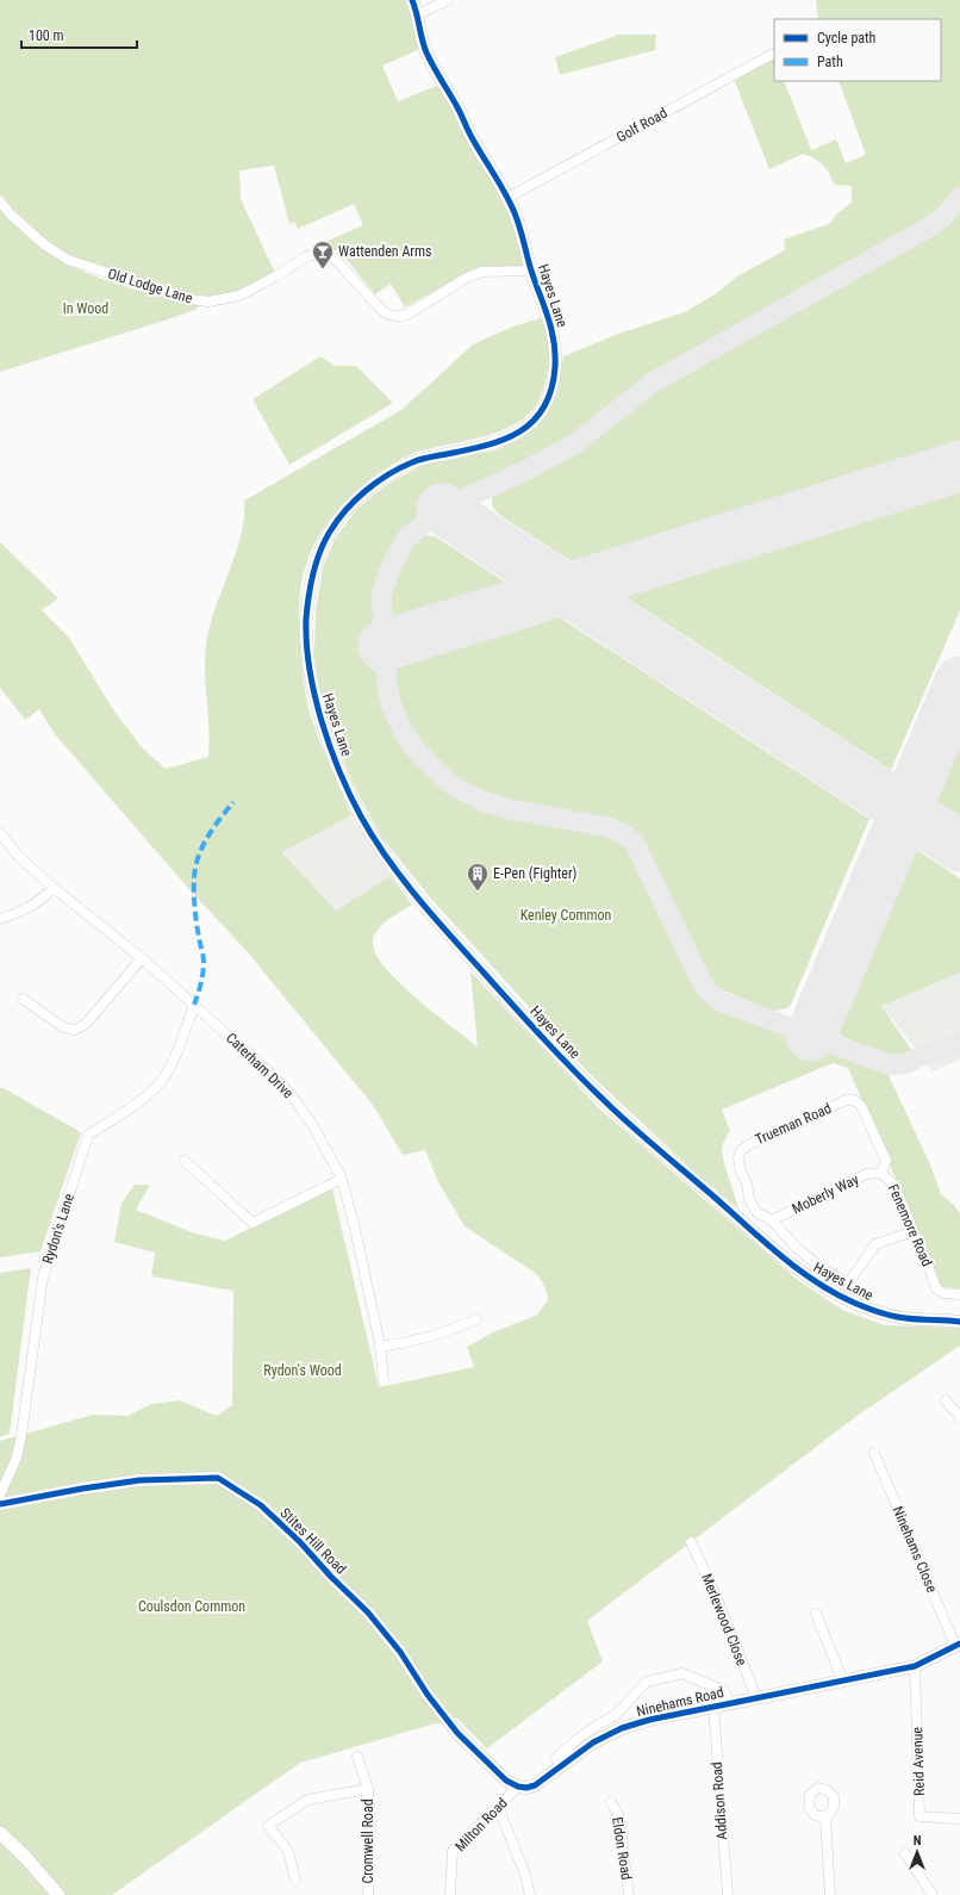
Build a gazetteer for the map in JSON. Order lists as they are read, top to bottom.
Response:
{
  "streets": {
    "street": [
      "Golf Road",
      "Old Lodge Lane",
      "Hayes Lane",
      "Caterham Drive",
      "Trueman Road",
      "Moberly Way",
      "Fenemore Road",
      "Rydon's Lane",
      "Stites Hill Road",
      "Ninehams Close",
      "Merlewood Close",
      "Ninehams Road",
      "Reid Avenue",
      "Addison Road",
      "Milton Road",
      "Cromwell Road",
      "Eldon Road"
    ]
  },
  "crossings": [
    ["Golf Road", "Hayes Lane"],
    ["Old Lodge Lane", "Hayes Lane"],
    ["Caterham Drive", "Rydon's Lane"],
    ["Trueman Road", "Moberly Way"],
    ["Trueman Road", "Fenemore Road"],
    ["Moberly Way", "Fenemore Road"],
    ["Stites Hill Road", "Ninehams Road"],
    ["Stites Hill Road", "Milton Road"],
    ["Ninehams Close", "Ninehams Road"],
    ["Merlewood Close", "Ninehams Road"],
    ["Ninehams Road", "Reid Avenue"],
    ["Ninehams Road", "Addison Road"],
    ["Ninehams Road", "Milton Road"]
  ],
  "parks": [
    "In Wood",
    "Kenley Common",
    "Rydon's Wood",
    "Coulsdon Common"
  ],
  "places": {
    "bar": ["Wattenden Arms"],
    "building": ["E-Pen (Fighter)"]
  },
  "legend": ["Cycle path", "Path"],
  "scale_bar": "100 m",
  "north": "top"
}
